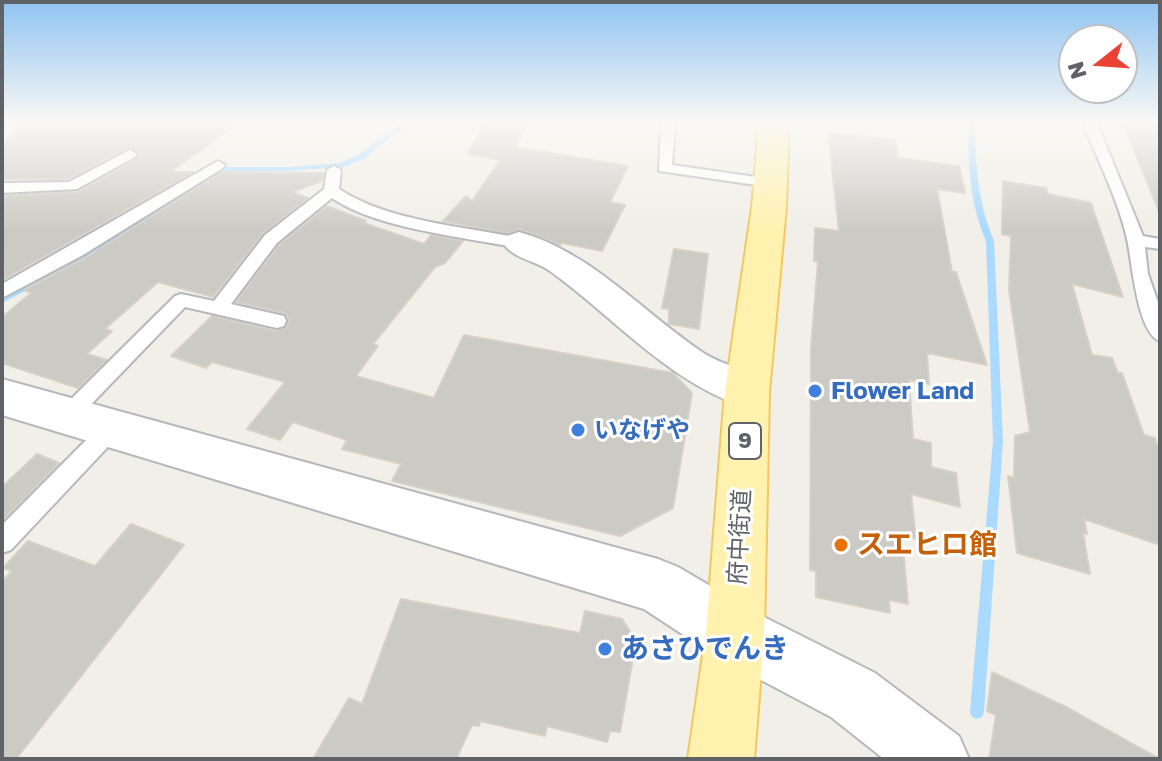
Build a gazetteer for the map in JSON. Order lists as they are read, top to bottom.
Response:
{
  "streets": {
    "main road": ["9", "府中街道"]
  },
  "places": [
    "Flower Land",
    "いなげや",
    "スエヒロ館",
    "あさひでんき"
  ],
  "north": "left"
}
